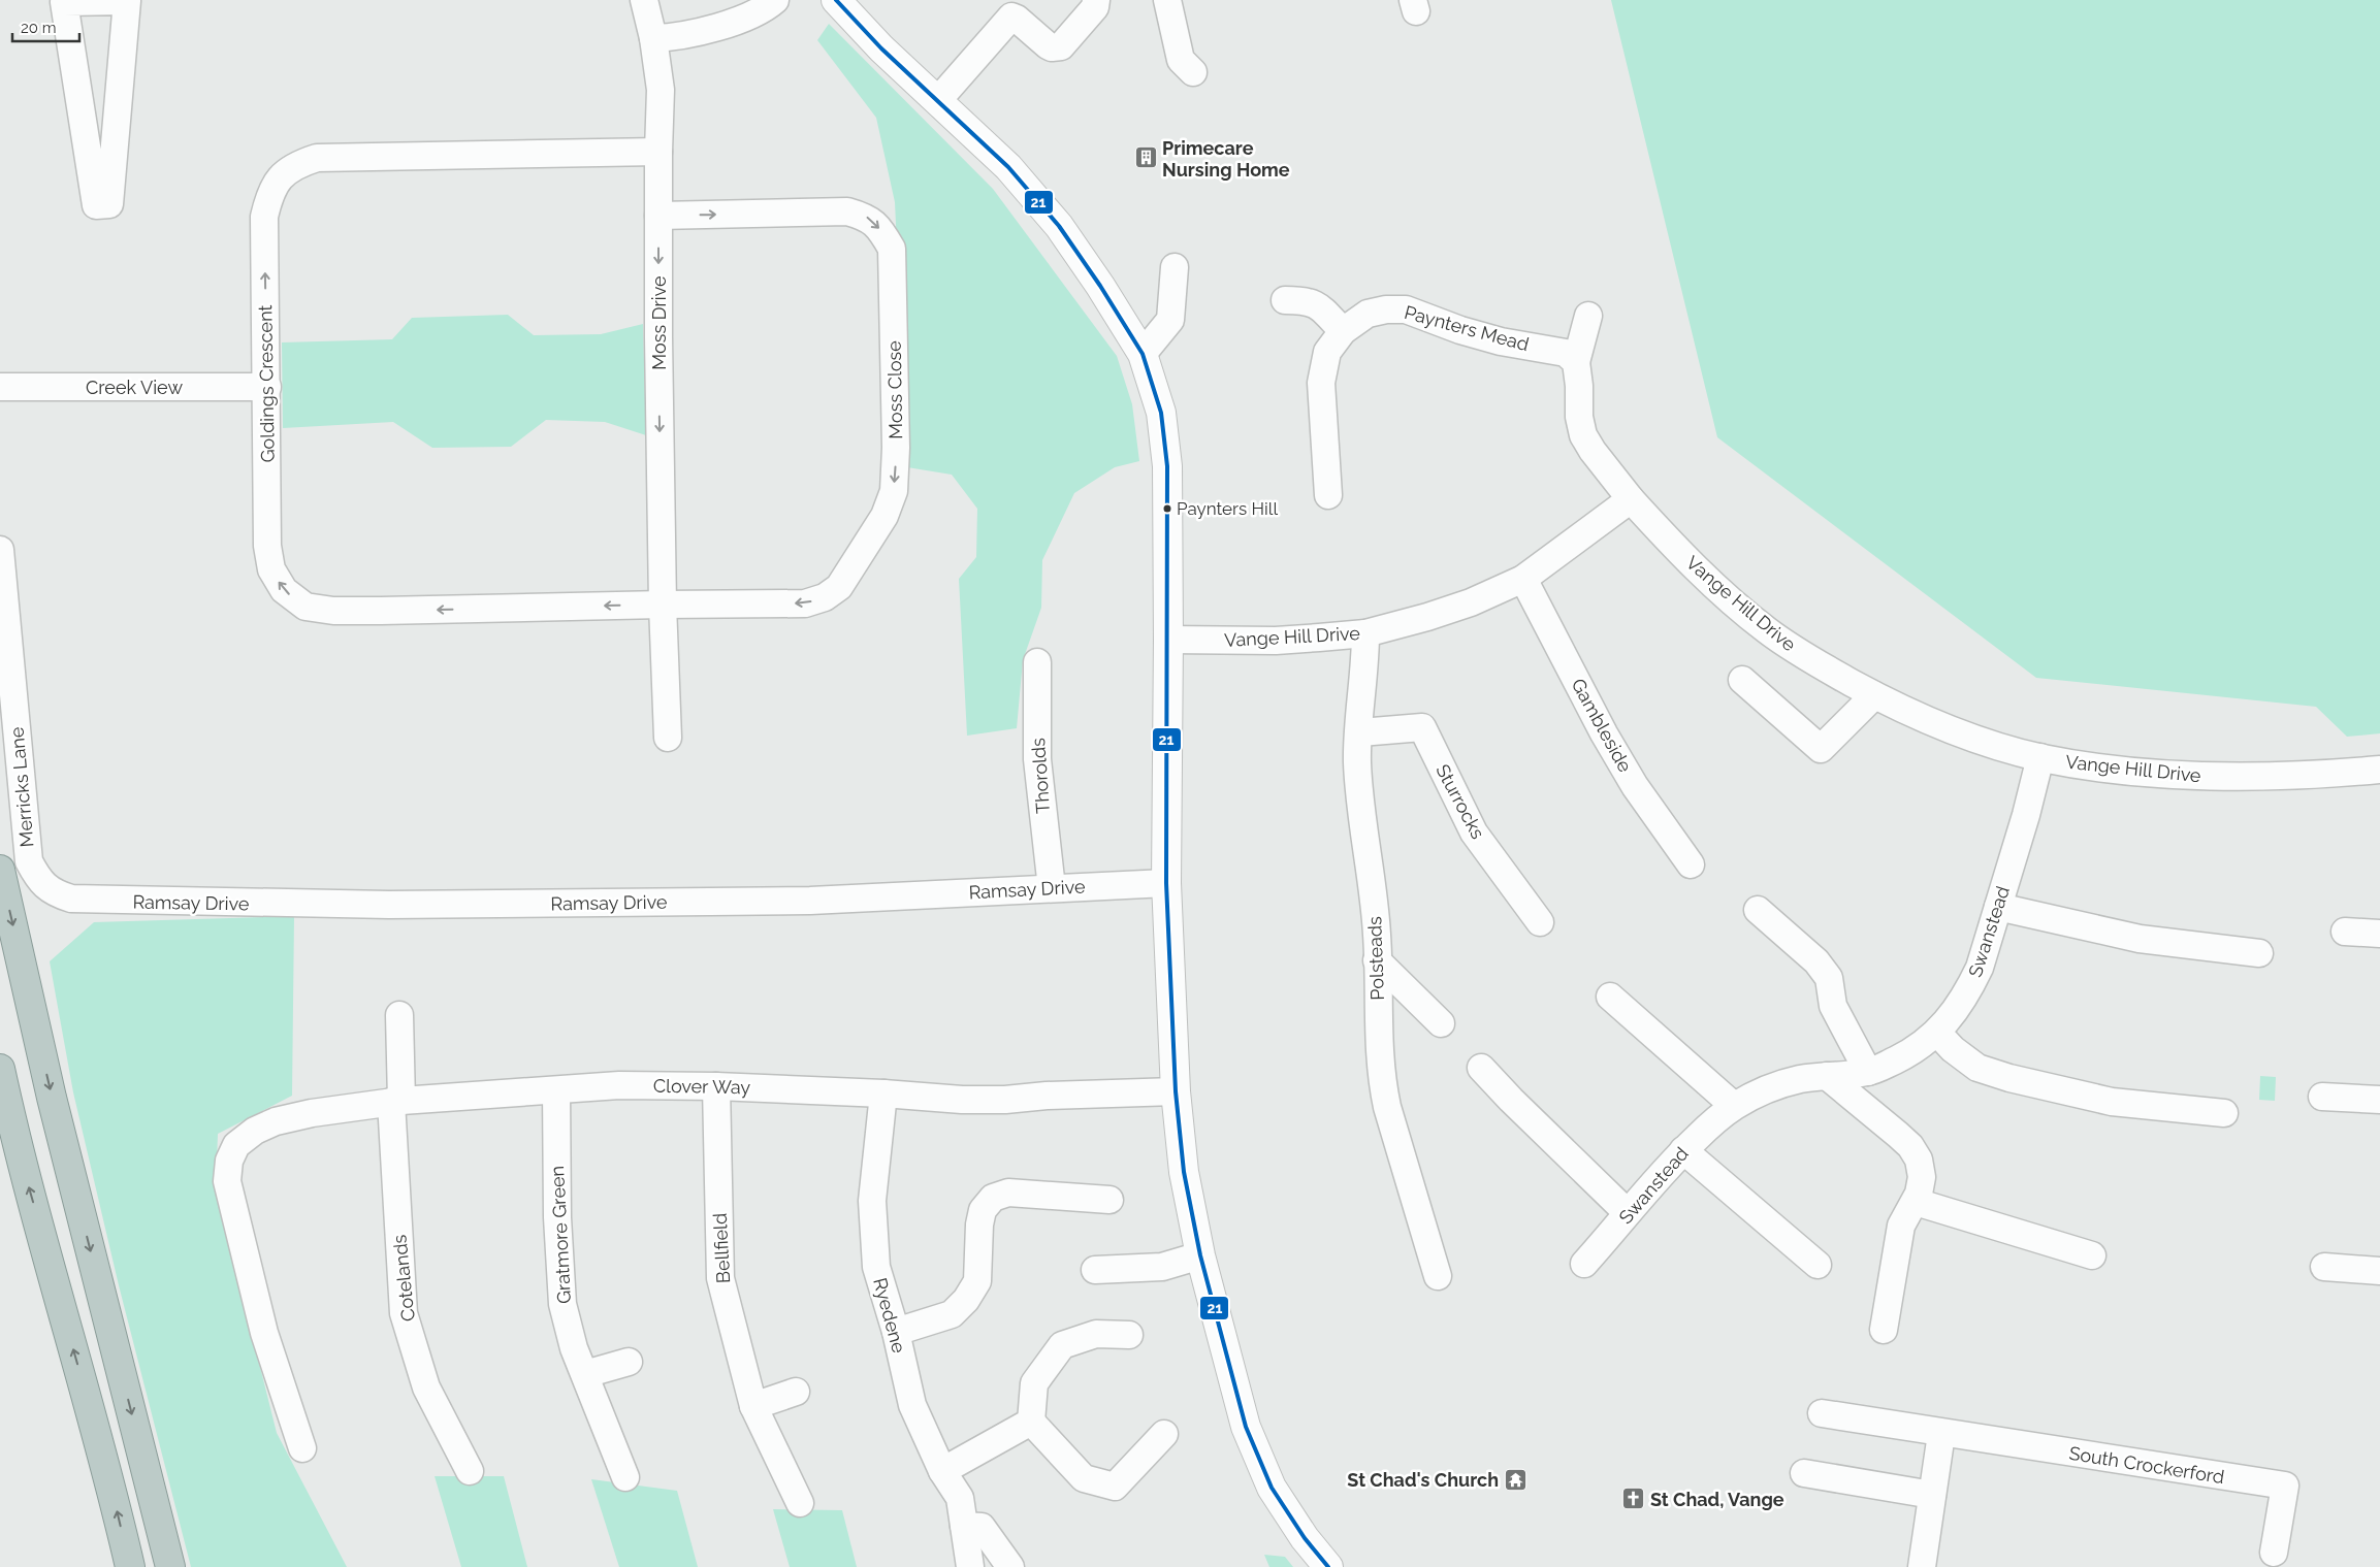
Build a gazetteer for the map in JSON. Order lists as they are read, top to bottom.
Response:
{
  "streets": {
    "street": [
      "Moss Drive",
      "Paynters Mead",
      "Goldings Crescent",
      "Creek View",
      "Moss Close",
      "Vange Hill Drive",
      "Gambleside",
      "Thorolds",
      "Merricks Lane",
      "Sturrocks",
      "Ramsay Drive",
      "Swanstead",
      "Polsteads",
      "Clover Way",
      "Gratmore Green",
      "Bellfield",
      "Cotelands",
      "Ryedene",
      "South Crockerford"
    ]
  },
  "crossings": [
    ["Moss Drive", "Goldings Crescent"],
    ["Moss Drive", "Moss Close"],
    ["Goldings Crescent", "Creek View"],
    ["Goldings Crescent", "Moss Close"],
    ["Vange Hill Drive", "Gambleside"],
    ["Vange Hill Drive", "Swanstead"],
    ["Vange Hill Drive", "Polsteads"],
    ["Thorolds", "Ramsay Drive"],
    ["Merricks Lane", "Ramsay Drive"],
    ["Sturrocks", "Polsteads"],
    ["Clover Way", "Gratmore Green"],
    ["Clover Way", "Bellfield"],
    ["Clover Way", "Cotelands"],
    ["Clover Way", "Ryedene"]
  ],
  "one_way": ["Moss Drive"],
  "places": {
    "building": ["Primecare Nursing Home"],
    "other": ["Paynters Hill"],
    "temple": ["St Chad's Church"],
    "church": ["St Chad, Vange"]
  },
  "lines": ["transit line 21"],
  "scale_bar": "20 m"
}
